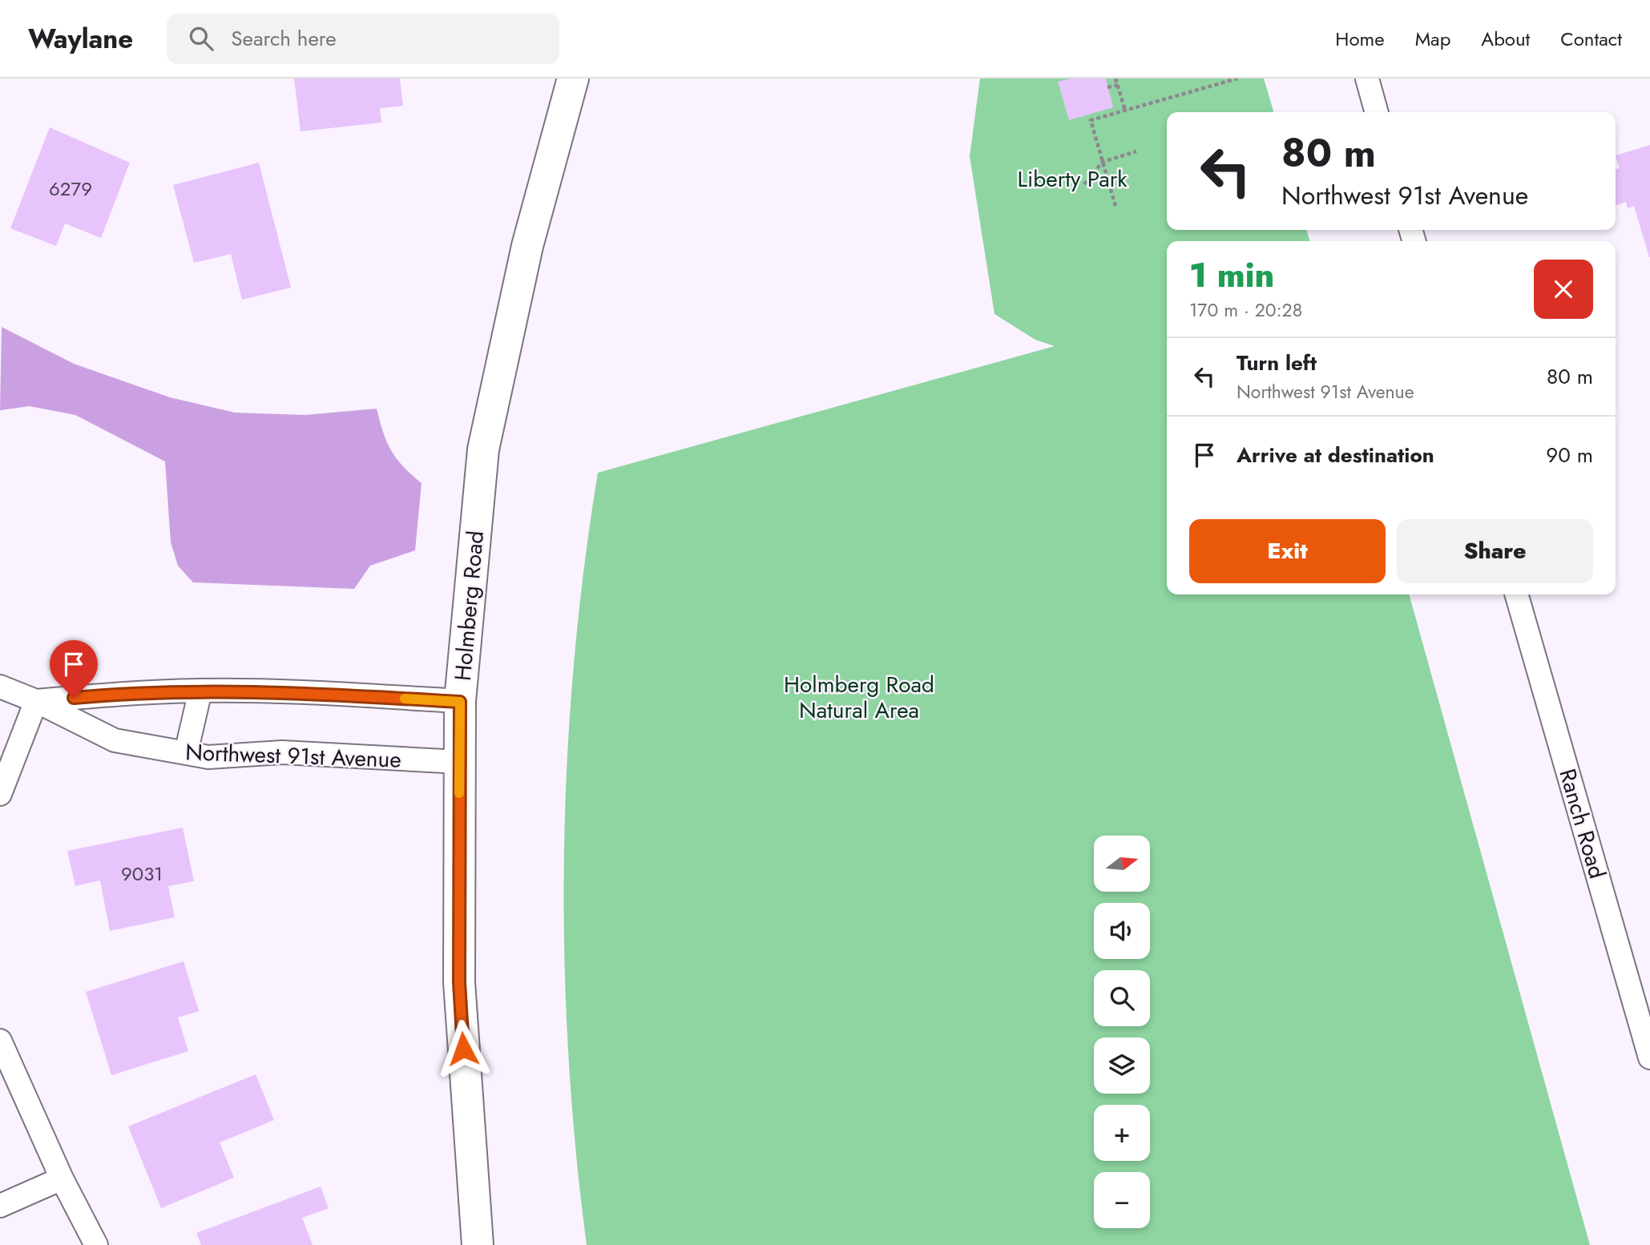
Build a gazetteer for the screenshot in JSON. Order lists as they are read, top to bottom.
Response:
{
  "streets": {
    "street": ["Holmberg Road", "Northwest 91st Avenue", "Ranch Road"]
  },
  "crossings": [
    ["Holmberg Road", "Northwest 91st Avenue"]
  ],
  "parks": ["Liberty Park", "Holmberg Road Natural Area"],
  "house_numbers": ["6279", "9031"],
  "north": "right",
  "page": {
    "header": "Waylane",
    "search": "Search here",
    "nav": [
      "Home",
      "Map",
      "About",
      "Contact"
    ],
    "turn": ["80 m", "Northwest 91st Avenue"],
    "heading": ["1 min", "170 m · 20:28"],
    "list": [
      {
        "name": "Turn left",
        "note": "Northwest 91st Avenue",
        "value": "80 m"
      },
      {
        "name": "Arrive at destination",
        "value": "90 m"
      }
    ],
    "buttons": ["Exit", "Share"],
    "map_buttons": ["+", "−"]
  }
}
